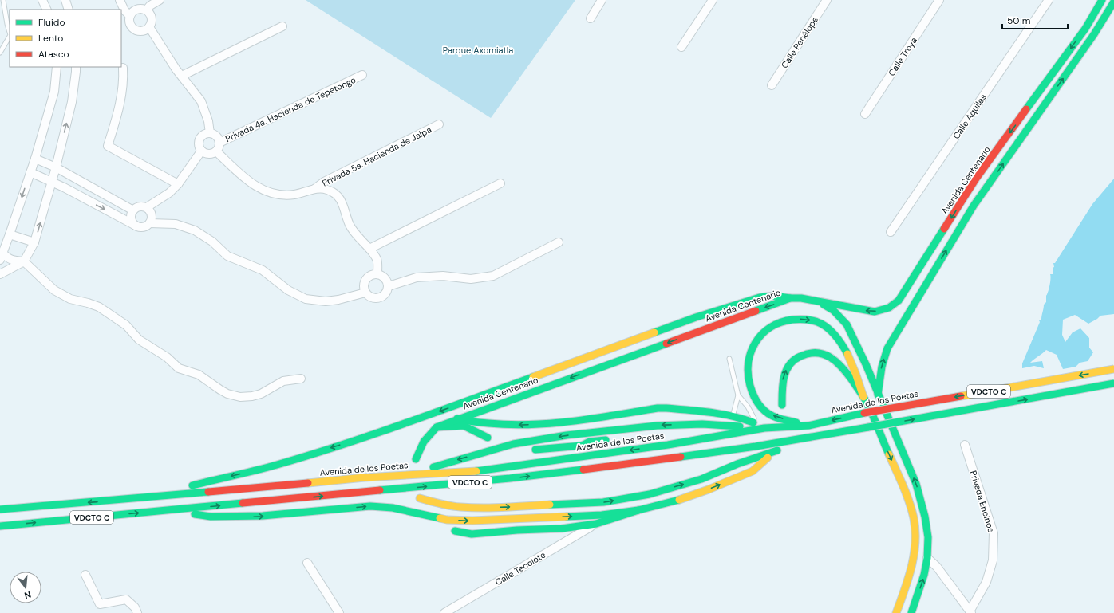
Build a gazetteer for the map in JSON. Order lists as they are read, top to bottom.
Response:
{
  "streets": {
    "main road": ["Avenida Centenario", "VDCTO C", "Avenida de los Poetas"],
    "street": [
      "Calle Penélope",
      "Calle Troya",
      "Privada 4a. Hacienda de Tepetongo",
      "Calle Aquiles",
      "Privada 5a. Hacienda de Jalpa",
      "Privada Encinos",
      "Calle Tecolote"
    ]
  },
  "crossings": [
    ["VDCTO C", "Avenida de los Poetas"]
  ],
  "parks": ["Parque Axomiatla"],
  "legend": ["Fluido", "Lento", "Atasco"],
  "scale_bar": "50 m",
  "north": "bottom"
}
